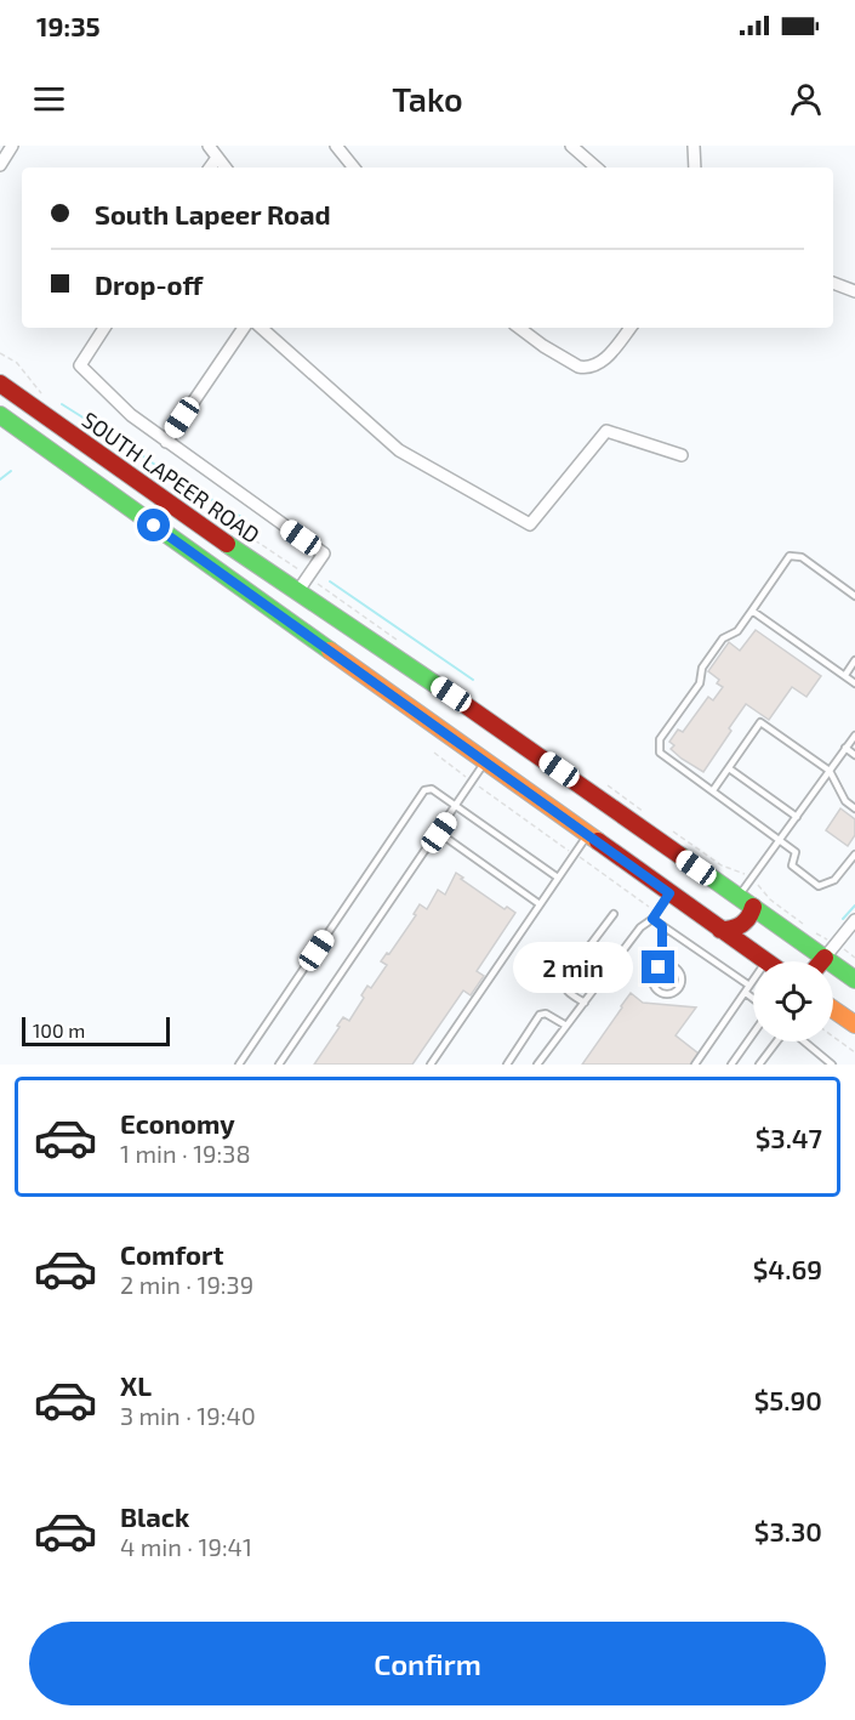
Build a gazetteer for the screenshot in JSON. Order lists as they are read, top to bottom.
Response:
{
  "streets": {
    "main road": ["SOUTH LAPEER ROAD"]
  },
  "scale_bar": "100 m",
  "page": {
    "status": "19:35",
    "header": "Tako",
    "banner": ["South Lapeer Road", "Drop-off"],
    "bubble": "2 min",
    "scale": "100 m",
    "list": [
      {
        "name": "Economy",
        "note": "1 min · 19:38",
        "value": "$3.47"
      },
      {
        "name": "Comfort",
        "note": "2 min · 19:39",
        "value": "$4.69"
      },
      {
        "name": "XL",
        "note": "3 min · 19:40",
        "value": "$5.90"
      },
      {
        "name": "Black",
        "note": "4 min · 19:41",
        "value": "$3.30"
      }
    ],
    "buttons": "Confirm"
  }
}
